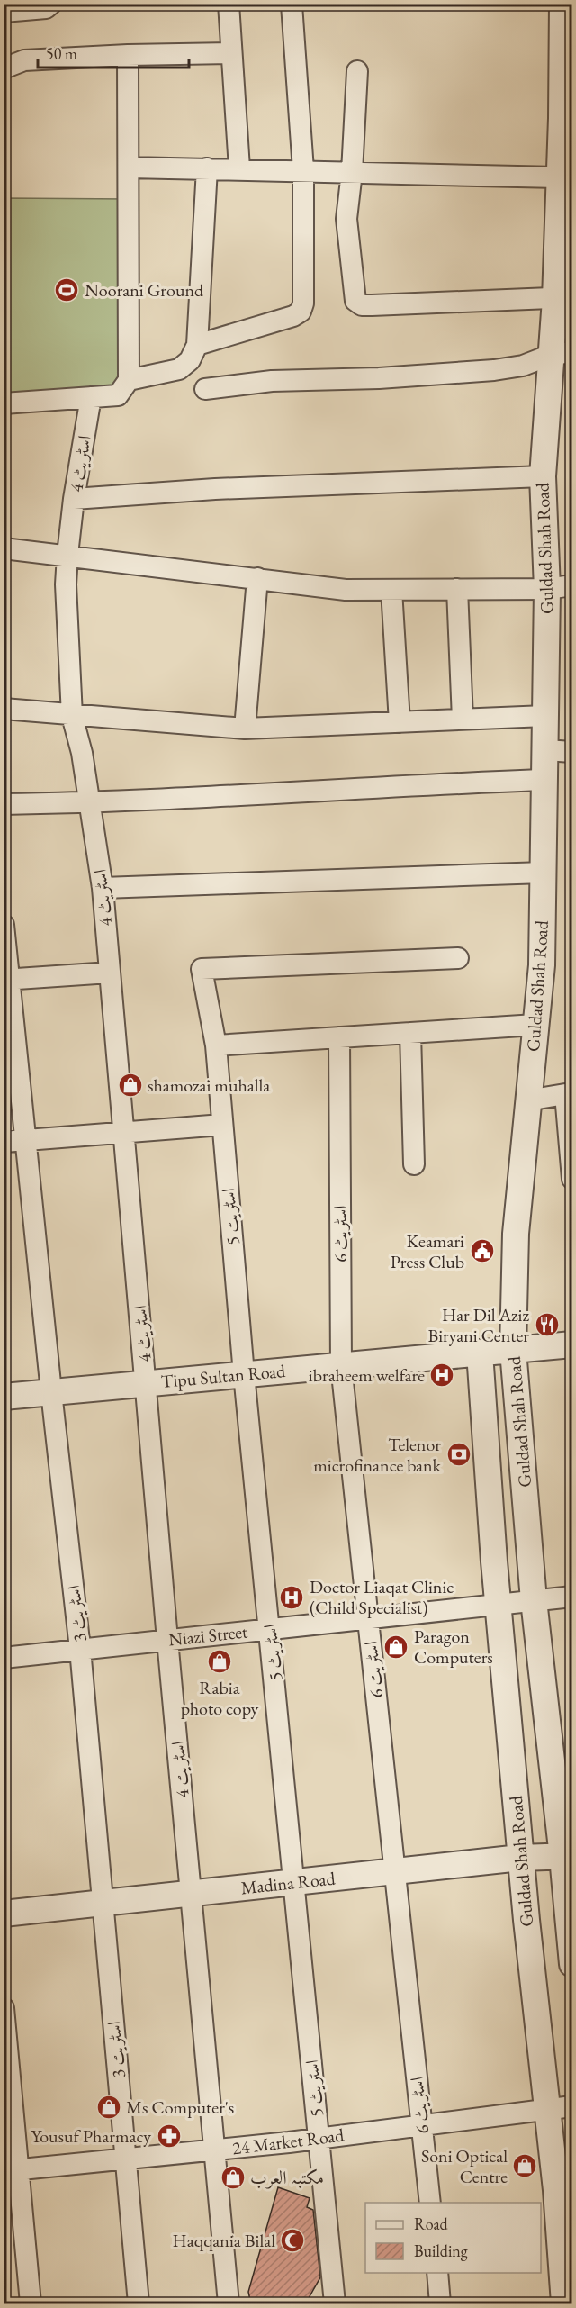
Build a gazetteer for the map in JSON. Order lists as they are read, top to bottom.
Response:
{
  "streets": {
    "street": [
      "اسٹریٹ 4",
      "Guldad Shah Road",
      "اسٹریٹ 5",
      "اسٹریٹ 6",
      "Tipu Sultan Road",
      "اسٹریٹ 3",
      "Niazi Street",
      "Madina Road",
      "24 Market Road"
    ]
  },
  "crossings": [
    ["اسٹریٹ 4", "Tipu Sultan Road"],
    ["اسٹریٹ 4", "Niazi Street"],
    ["اسٹریٹ 4", "Madina Road"],
    ["اسٹریٹ 4", "24 Market Road"],
    ["Guldad Shah Road", "Tipu Sultan Road"],
    ["Guldad Shah Road", "Niazi Street"],
    ["Guldad Shah Road", "Madina Road"],
    ["Guldad Shah Road", "24 Market Road"],
    ["اسٹریٹ 5", "Tipu Sultan Road"],
    ["اسٹریٹ 5", "Niazi Street"],
    ["اسٹریٹ 5", "Madina Road"],
    ["اسٹریٹ 5", "24 Market Road"],
    ["اسٹریٹ 6", "Tipu Sultan Road"],
    ["اسٹریٹ 6", "Niazi Street"],
    ["اسٹریٹ 6", "Madina Road"],
    ["اسٹریٹ 6", "24 Market Road"],
    ["Tipu Sultan Road", "اسٹریٹ 3"],
    ["اسٹریٹ 3", "Niazi Street"],
    ["اسٹریٹ 3", "Madina Road"],
    ["اسٹریٹ 3", "24 Market Road"]
  ],
  "places": {
    "sports": ["Noorani Ground"],
    "shop": [
      "shamozai muhalla",
      "Paragon Computers",
      "Rabia photo copy",
      "Ms Computer's",
      "Soni Optical Centre",
      "مکتبہ العرب"
    ],
    "public building": ["Keamari Press Club"],
    "restaurant": ["Har Dil Aziz Biryani Center"],
    "hospital": ["ibraheem welfare", "Doctor Liaqat Clinic (Child Specialist)"],
    "bank": ["Telenor microfinance bank"],
    "pharmacy": ["Yousuf Pharmacy"],
    "mosque": ["Haqqania Bilal"]
  },
  "legend": ["Road", "Building"],
  "scale_bar": "50 m"
}
